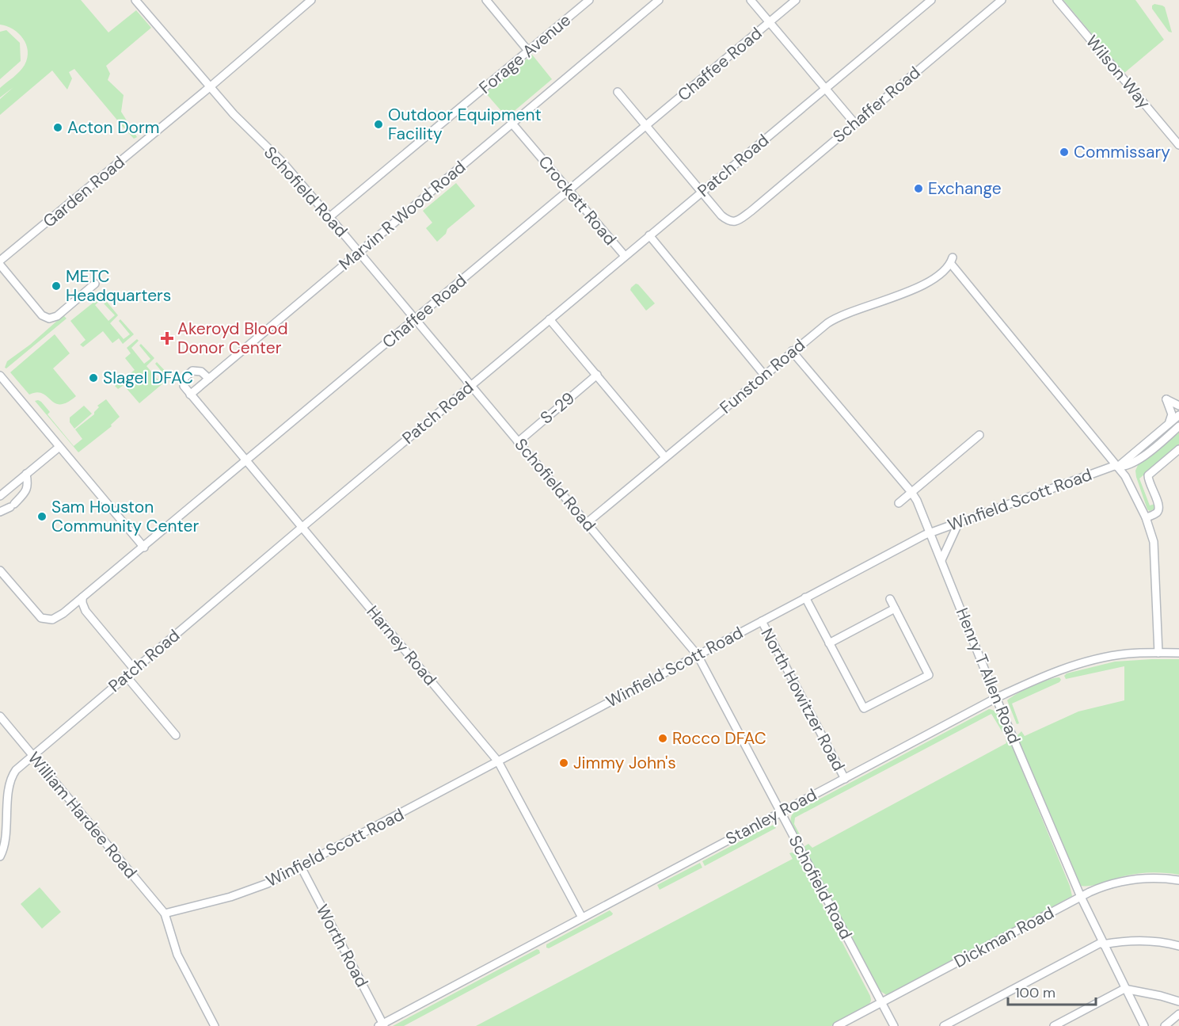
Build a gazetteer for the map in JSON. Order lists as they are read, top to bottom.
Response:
{
  "streets": {
    "street": [
      "Forage Avenue",
      "Chaffee Road",
      "Wilson Way",
      "Schaffer Road",
      "Patch Road",
      "Garden Road",
      "Schofield Road",
      "Crockett Road",
      "Marvin R Wood Road",
      "Funston Road",
      "S-29",
      "Winfield Scott Road",
      "Harney Road",
      "Henry T Allen Road",
      "North Howitzer Road",
      "William Hardee Road",
      "Stanley Road",
      "Dickman Road",
      "Worth Road"
    ]
  },
  "crossings": [
    ["Forage Avenue", "Schofield Road"],
    ["Chaffee Road", "Schofield Road"],
    ["Chaffee Road", "Crockett Road"],
    ["Chaffee Road", "Harney Road"],
    ["Schaffer Road", "Patch Road"],
    ["Patch Road", "Schofield Road"],
    ["Patch Road", "Crockett Road"],
    ["Patch Road", "Harney Road"],
    ["Patch Road", "William Hardee Road"],
    ["Garden Road", "Schofield Road"],
    ["Schofield Road", "Marvin R Wood Road"],
    ["Schofield Road", "Funston Road"],
    ["Schofield Road", "S-29"],
    ["Schofield Road", "Winfield Scott Road"],
    ["Schofield Road", "Stanley Road"],
    ["Schofield Road", "Dickman Road"],
    ["Crockett Road", "Marvin R Wood Road"],
    ["Marvin R Wood Road", "Harney Road"],
    ["Funston Road", "Winfield Scott Road"],
    ["Funston Road", "Henry T Allen Road"],
    ["Winfield Scott Road", "Harney Road"],
    ["Winfield Scott Road", "Henry T Allen Road"],
    ["Winfield Scott Road", "North Howitzer Road"],
    ["Winfield Scott Road", "William Hardee Road"],
    ["Winfield Scott Road", "Worth Road"],
    ["Harney Road", "Stanley Road"],
    ["Henry T Allen Road", "Stanley Road"],
    ["Henry T Allen Road", "Dickman Road"],
    ["North Howitzer Road", "Stanley Road"],
    ["Stanley Road", "Worth Road"]
  ],
  "places": {
    "other": [
      "Outdoor Equipment Facility",
      "Acton Dorm",
      "Commissary",
      "Exchange",
      "METC Headquarters",
      "Slagel DFAC",
      "Sam Houston Community Center",
      "Rocco DFAC",
      "Jimmy John's"
    ],
    "health": ["Akeroyd Blood Donor Center"]
  },
  "scale_bar": "100 m"
}
